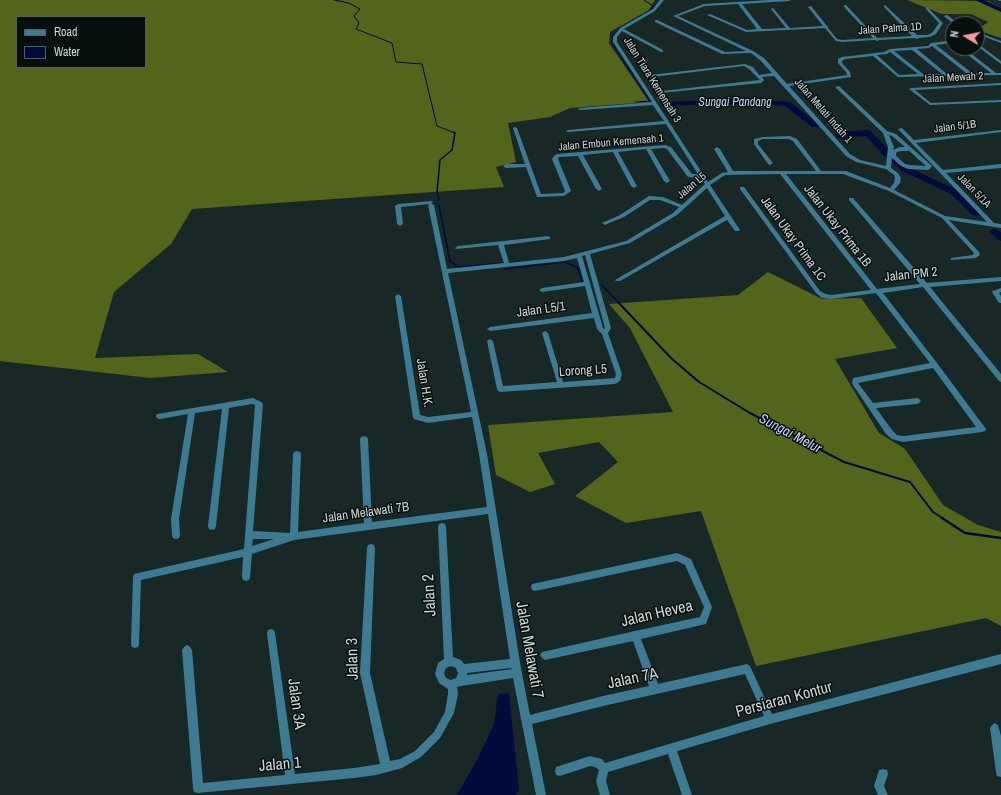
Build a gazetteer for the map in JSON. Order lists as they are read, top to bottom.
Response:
{
  "streets": {
    "street": [
      "Jalan Palma 1D",
      "Jalan Mewah 2",
      "Jalan Tiara Kemensah 3",
      "Jalan Melati Indah 1",
      "Jalan 5/1B",
      "Jalan Embun Kemensah 1",
      "Jalan L5",
      "Jalan 5/1A",
      "Jalan Ukay Prima 1B",
      "Jalan Ukay Prima 1C",
      "Jalan PM 2",
      "Jalan L5/1",
      "Lorong L5",
      "Jalan H.K.",
      "Jalan Melawati 7B",
      "Jalan 2",
      "Jalan Hevea",
      "Jalan Melawati 7",
      "Jalan 3",
      "Jalan 7A",
      "Persiaran Kontur",
      "Jalan 3A",
      "Jalan 1"
    ]
  },
  "crossings": [
    ["Jalan Tiara Kemensah 3", "Jalan Embun Kemensah 1"],
    ["Jalan Tiara Kemensah 3", "Jalan L5"],
    ["Jalan 5/1B", "Jalan 5/1A"],
    ["Jalan L5", "Jalan 5/1A"],
    ["Jalan L5", "Jalan Ukay Prima 1B"],
    ["Jalan L5", "Lorong L5"],
    ["Jalan L5", "Jalan Melawati 7"],
    ["Jalan Ukay Prima 1B", "Jalan PM 2"],
    ["Jalan Ukay Prima 1C", "Jalan PM 2"],
    ["Jalan L5/1", "Lorong L5"],
    ["Jalan H.K.", "Jalan Melawati 7"],
    ["Jalan Melawati 7B", "Jalan Melawati 7"],
    ["Jalan 2", "Jalan 1"],
    ["Jalan Melawati 7", "Jalan 7A"],
    ["Jalan 3", "Jalan 1"],
    ["Jalan 7A", "Persiaran Kontur"],
    ["Jalan 3A", "Jalan 1"]
  ],
  "water": ["Sungai Pandang", "Sungai Melur"],
  "legend": ["Road", "Water"],
  "north": "left"
}
